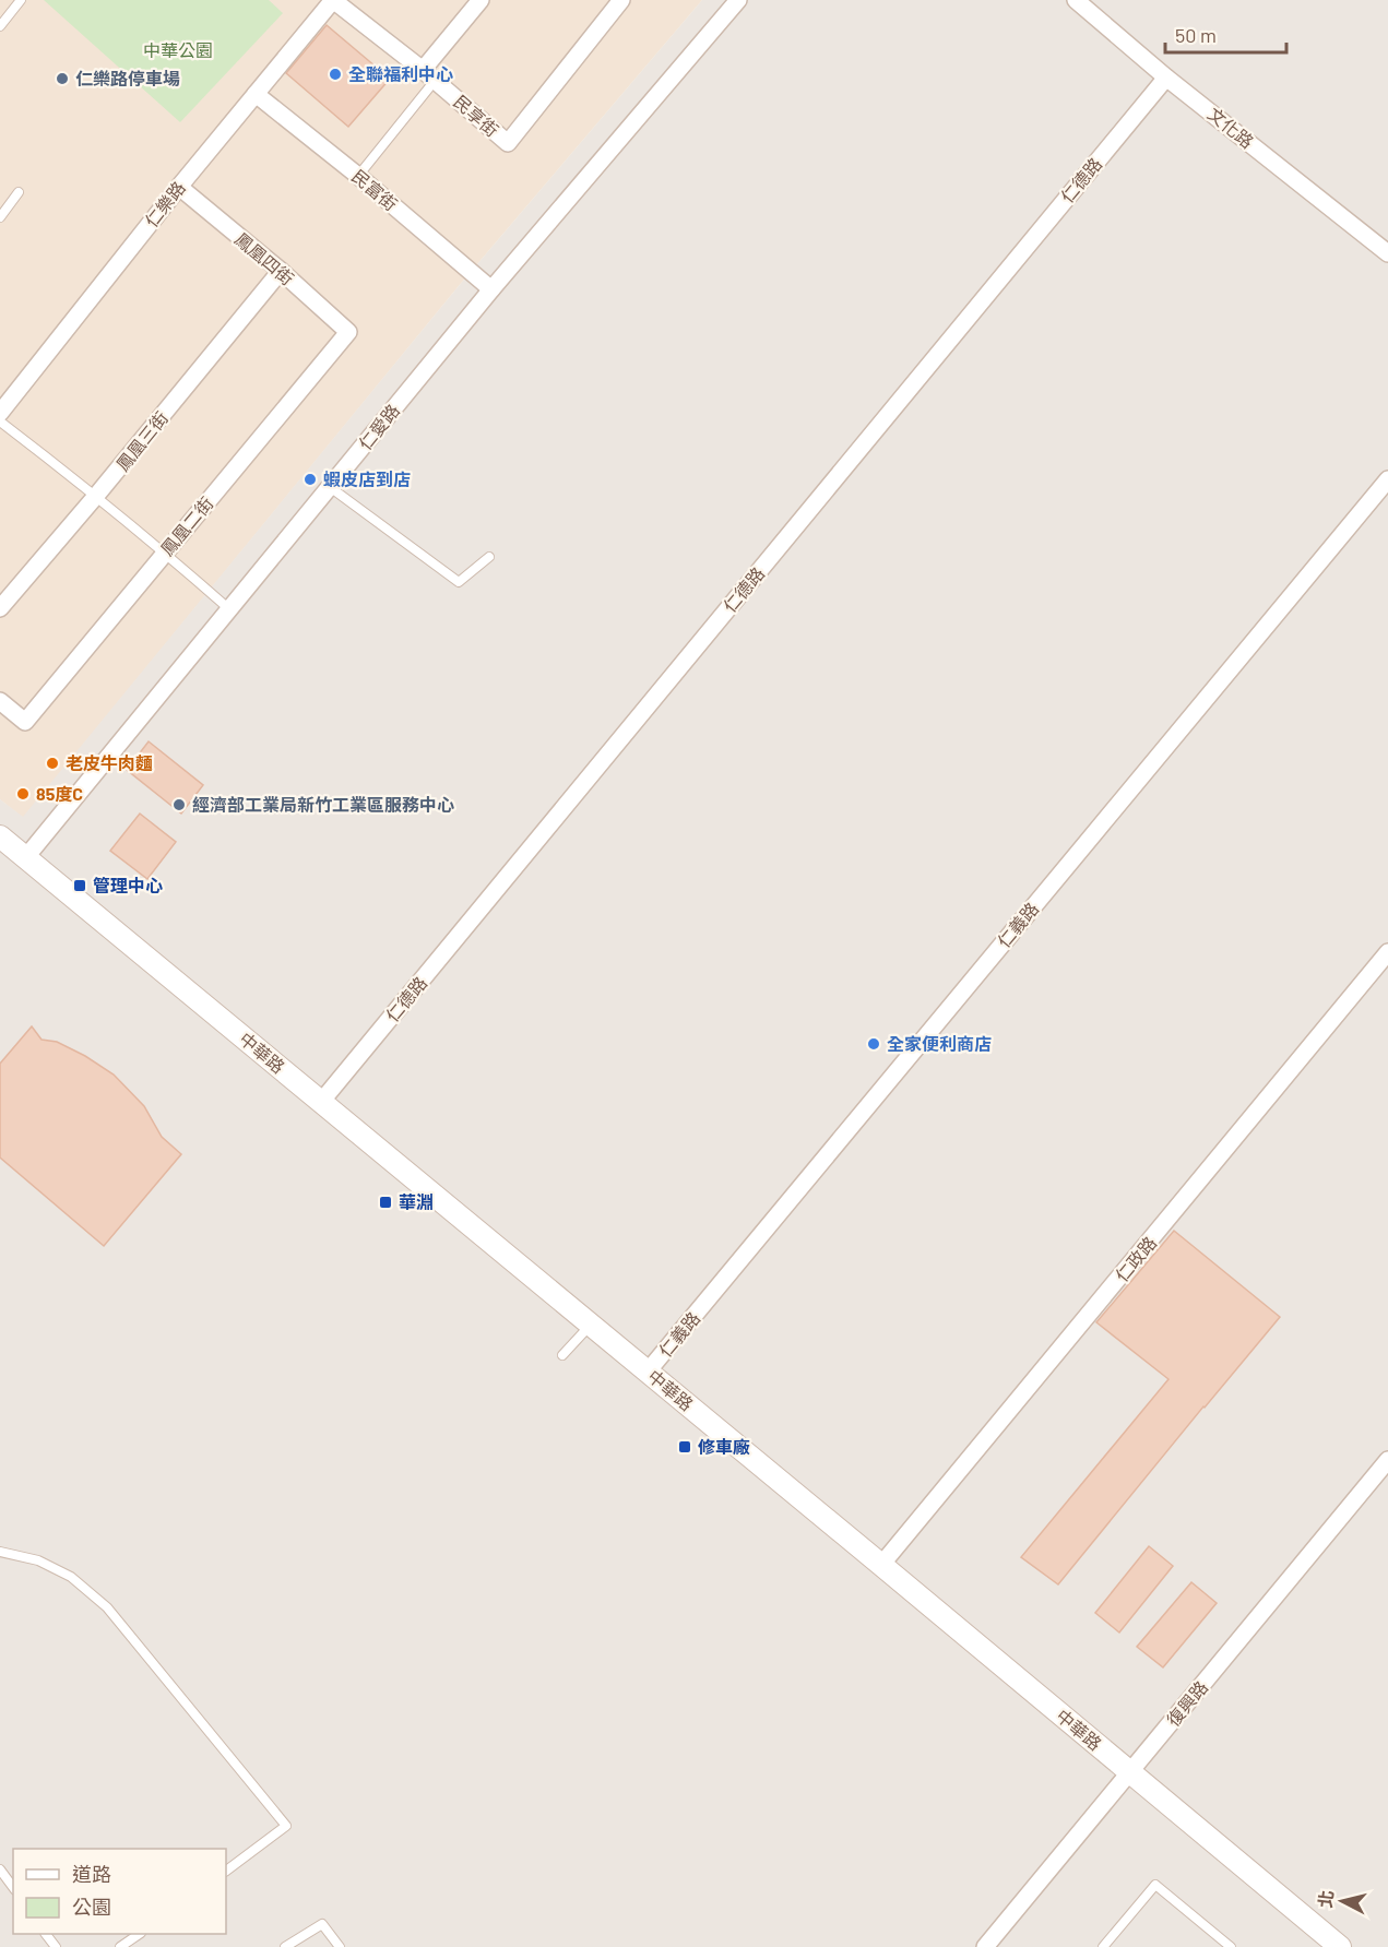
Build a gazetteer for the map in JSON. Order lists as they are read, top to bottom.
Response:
{
  "streets": {
    "street": [
      "民享街",
      "文化路",
      "仁德路",
      "民富街",
      "仁樂路",
      "鳳凰四街",
      "仁愛路",
      "鳳凰三街",
      "鳳凰二街",
      "仁義路",
      "中華路",
      "仁政路",
      "復興路"
    ]
  },
  "crossings": [
    ["民享街", "仁樂路"],
    ["文化路", "仁德路"],
    ["仁德路", "中華路"],
    ["民富街", "仁樂路"],
    ["民富街", "仁愛路"],
    ["仁樂路", "鳳凰四街"],
    ["鳳凰四街", "鳳凰三街"],
    ["鳳凰四街", "鳳凰二街"],
    ["仁愛路", "中華路"],
    ["仁義路", "中華路"],
    ["中華路", "仁政路"],
    ["中華路", "復興路"]
  ],
  "parks": ["中華公園"],
  "places": {
    "other": [
      "全聯福利中心",
      "仁樂路停車場",
      "蝦皮店到店",
      "老皮牛肉麵",
      "85度C",
      "經濟部工業局新竹工業區服務中心",
      "全家便利商店"
    ],
    "transit": ["管理中心", "華淵", "修車廠"]
  },
  "legend": ["道路", "公園"],
  "scale_bar": "50 m",
  "north": "left"
}
